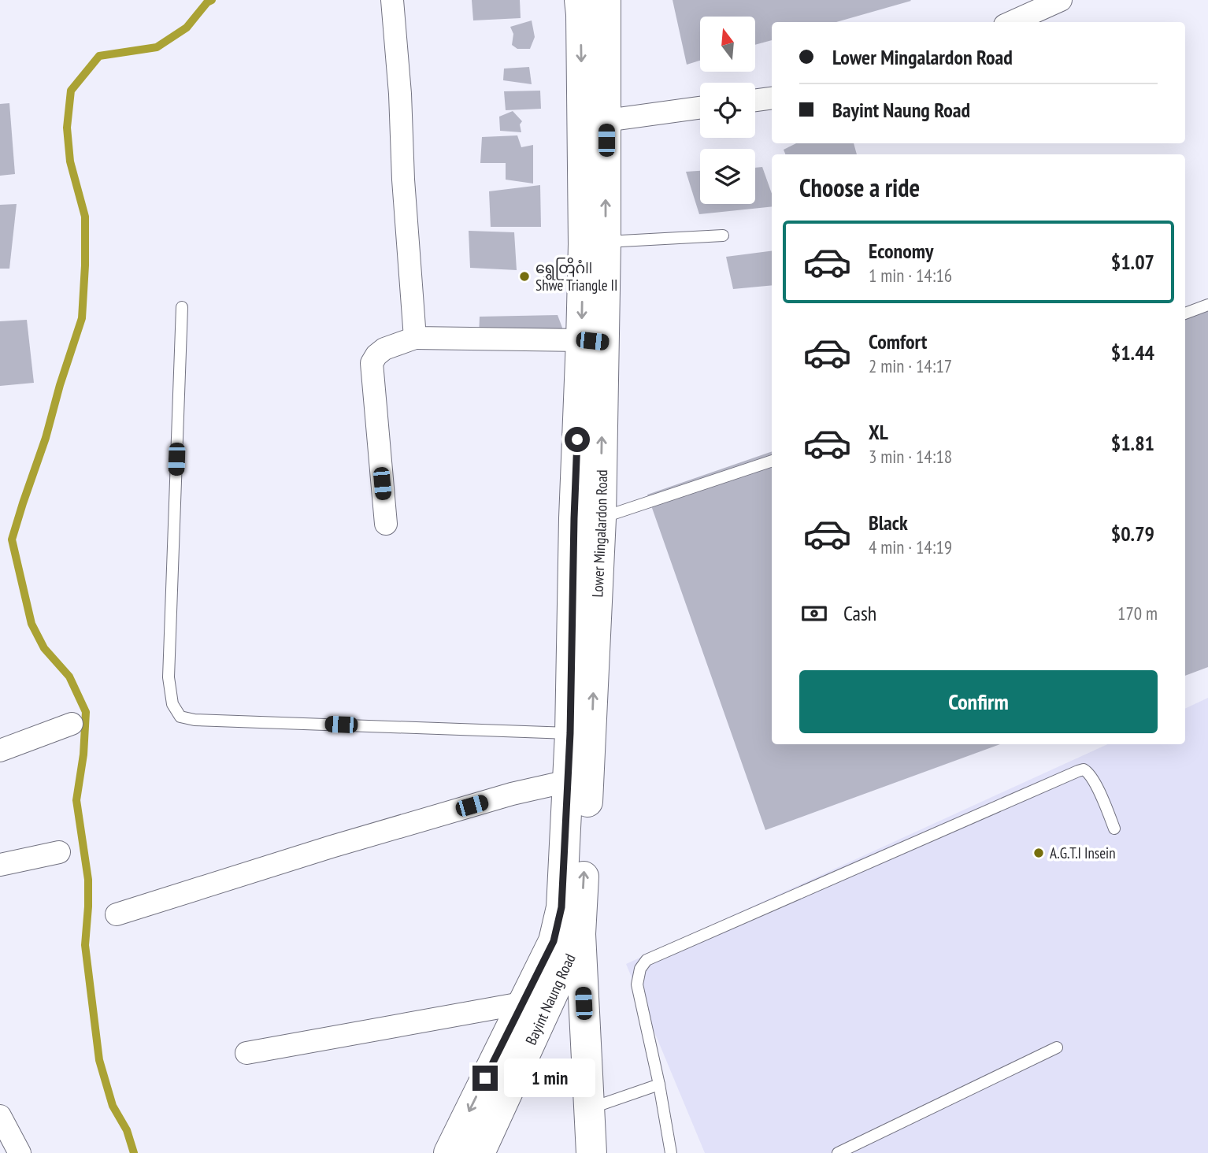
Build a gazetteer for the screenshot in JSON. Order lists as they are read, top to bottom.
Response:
{
  "streets": {
    "main road": ["Lower Mingalardon Road", "Bayint Naung Road"]
  },
  "crossings": [
    ["Lower Mingalardon Road", "Bayint Naung Road"]
  ],
  "places": ["ရွှေတြိဂံII Shwe Triangle II", "A.G.T.I Insein"],
  "north": "top",
  "page": {
    "banner": ["Lower Mingalardon Road", "Bayint Naung Road"],
    "heading": "Choose a ride",
    "list": [
      {
        "name": "Economy",
        "note": "1 min · 14:16",
        "value": "$1.07"
      },
      {
        "name": "Comfort",
        "note": "2 min · 14:17",
        "value": "$1.44"
      },
      {
        "name": "XL",
        "note": "3 min · 14:18",
        "value": "$1.81"
      },
      {
        "name": "Black",
        "note": "4 min · 14:19",
        "value": "$0.79"
      }
    ],
    "pay": ["Cash", "170 m"],
    "buttons": "Confirm",
    "bubble": "1 min"
  }
}
